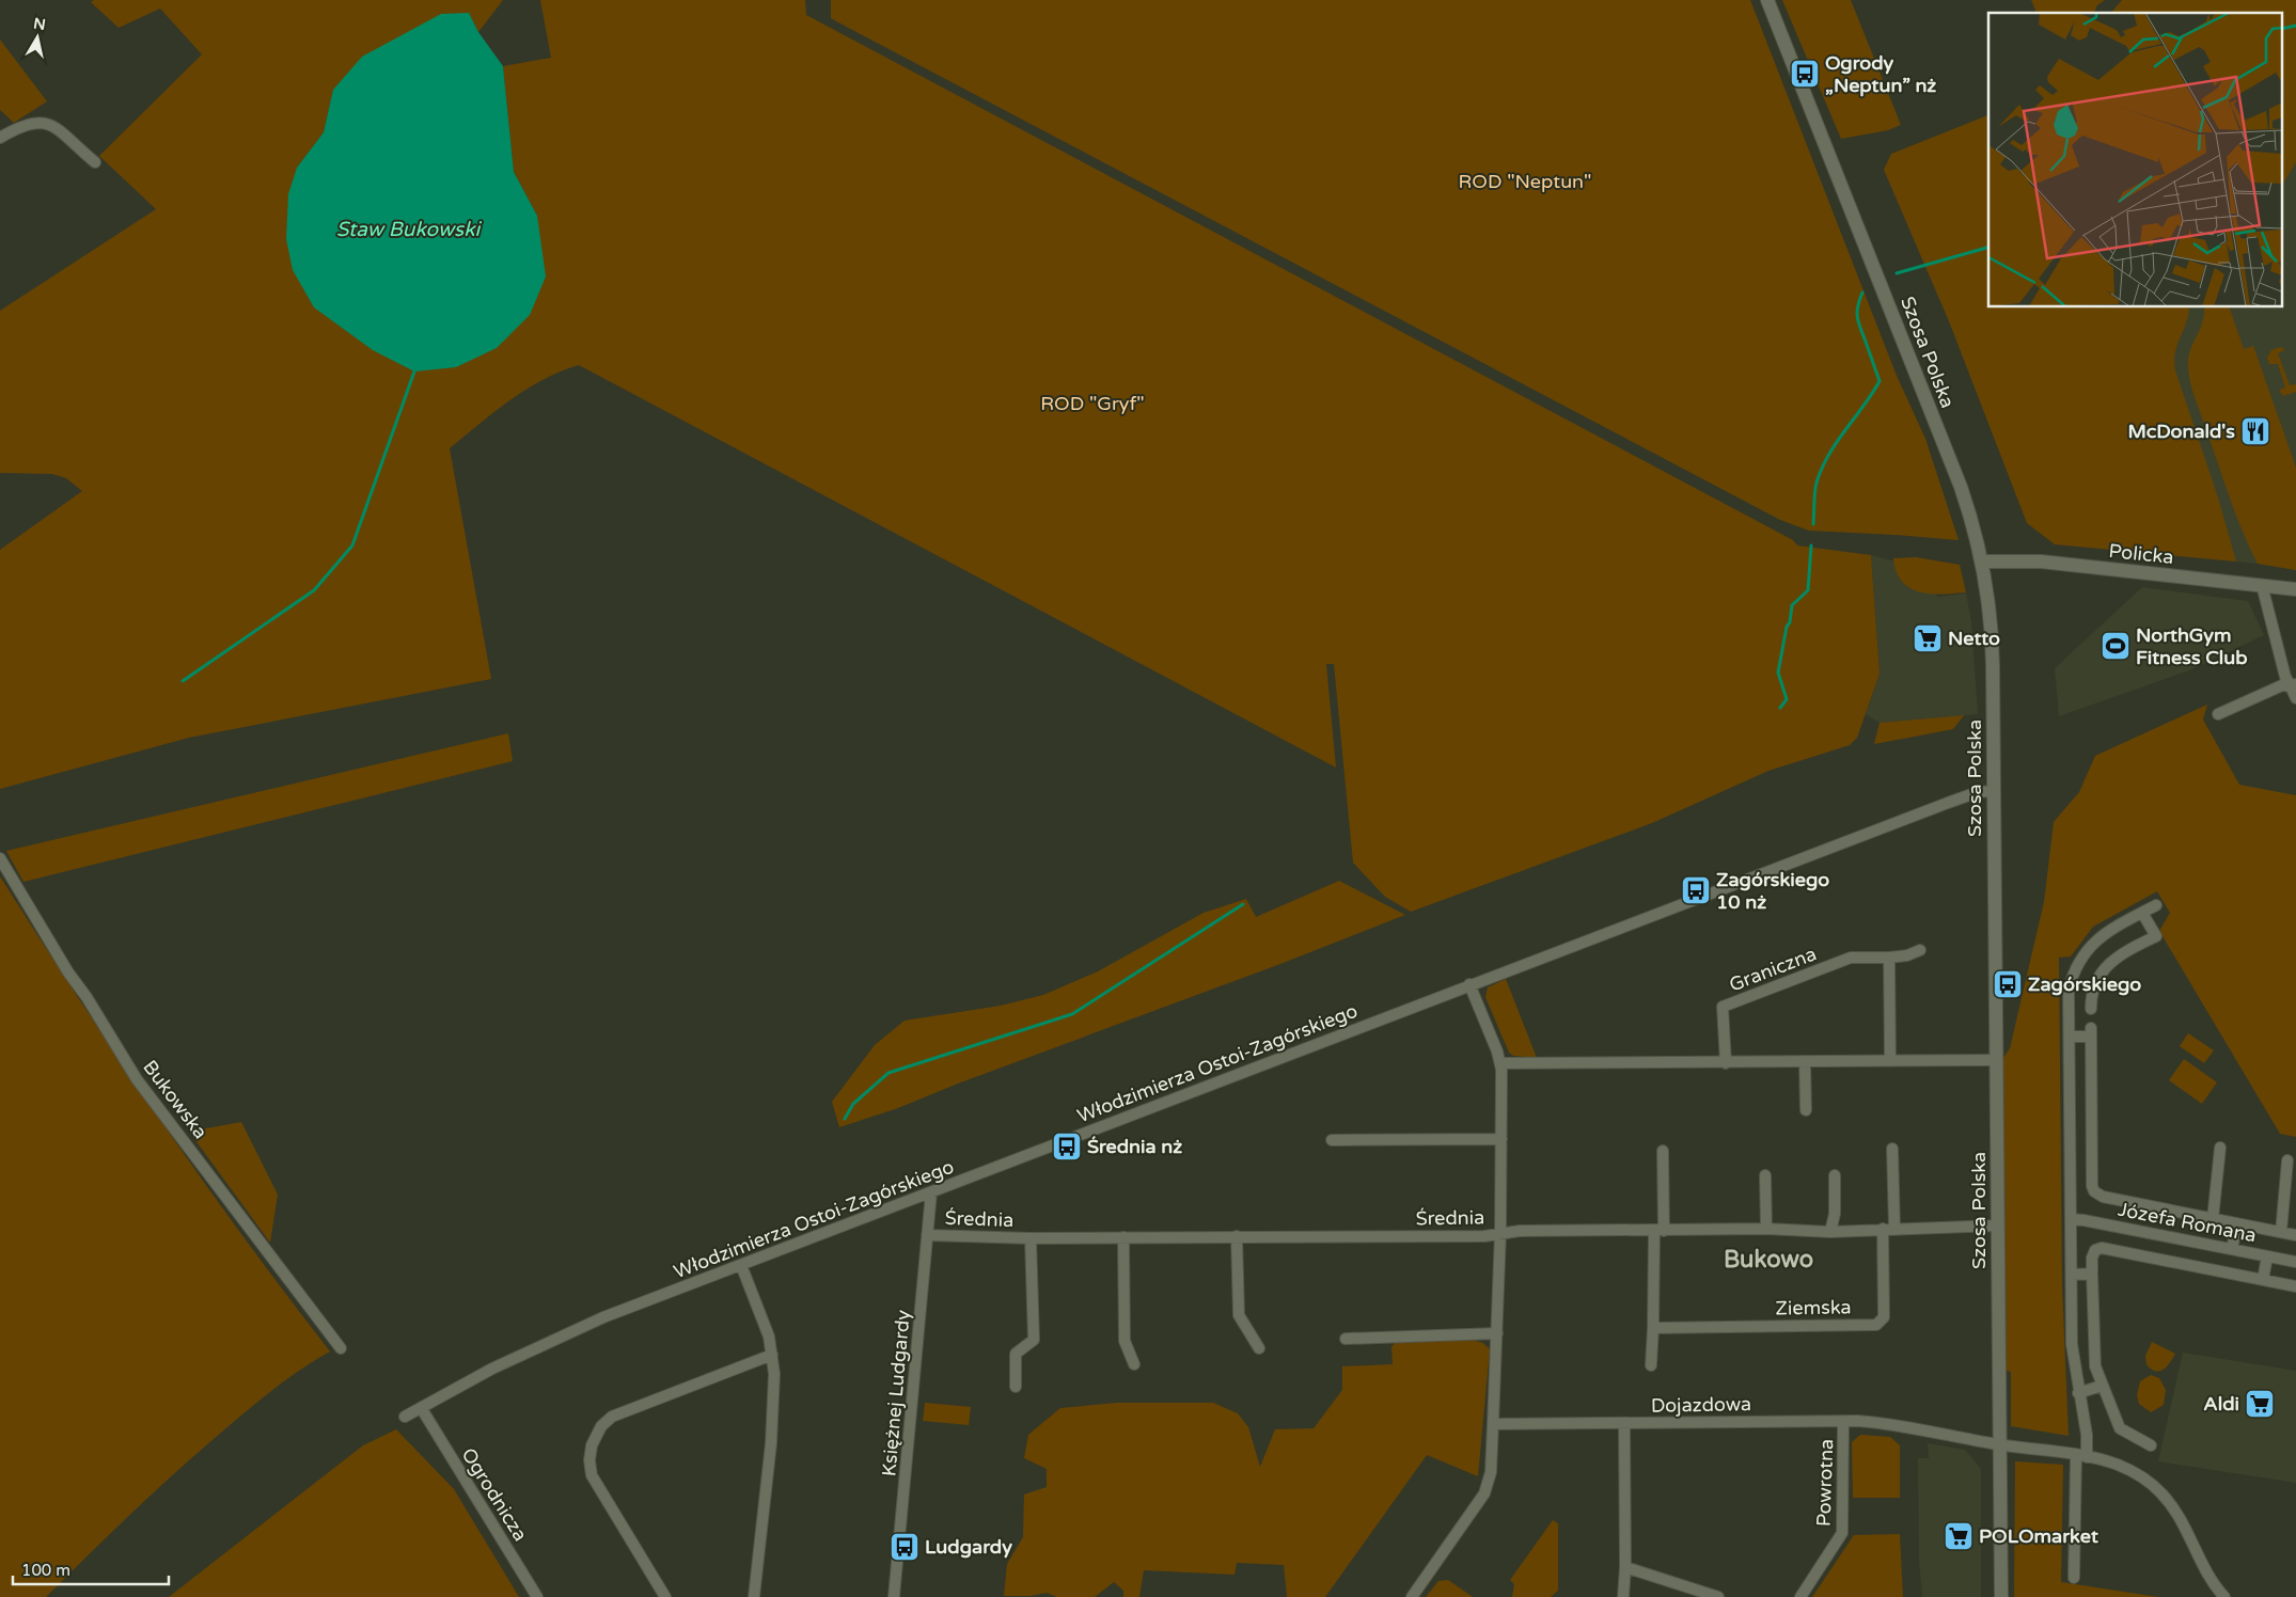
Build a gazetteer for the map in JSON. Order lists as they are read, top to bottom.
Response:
{
  "streets": {
    "street": [
      "Szosa Polska",
      "Policka",
      "Graniczna",
      "Włodzimierza Ostoi-Zagórskiego",
      "Bukowska",
      "Średnia",
      "Józefa Romana",
      "Ziemska",
      "Księżnej Ludgardy",
      "Dojazdowa",
      "Powrotna",
      "Ogrodnicza"
    ]
  },
  "crossings": [
    ["Szosa Polska", "Policka"],
    ["Szosa Polska", "Włodzimierza Ostoi-Zagórskiego"],
    ["Szosa Polska", "Średnia"],
    ["Szosa Polska", "Dojazdowa"],
    ["Włodzimierza Ostoi-Zagórskiego", "Księżnej Ludgardy"],
    ["Włodzimierza Ostoi-Zagórskiego", "Ogrodnicza"],
    ["Średnia", "Ziemska"],
    ["Średnia", "Księżnej Ludgardy"],
    ["Dojazdowa", "Powrotna"]
  ],
  "districts": ["Bukowo"],
  "water": ["Staw Bukowski"],
  "parks": ["ROD \"Neptun\"", "ROD \"Gryf\""],
  "places": {
    "bus stop": [
      "Ogrody „Neptun” nż",
      "Zagórskiego 10 nż",
      "Zagórskiego",
      "Średnia nż",
      "Ludgardy"
    ],
    "restaurant": ["McDonald's"],
    "supermarket": ["Netto", "Aldi", "POLOmarket"],
    "sports": ["NorthGym Fitness Club"]
  },
  "scale_bar": "100 m",
  "north": "top"
}
